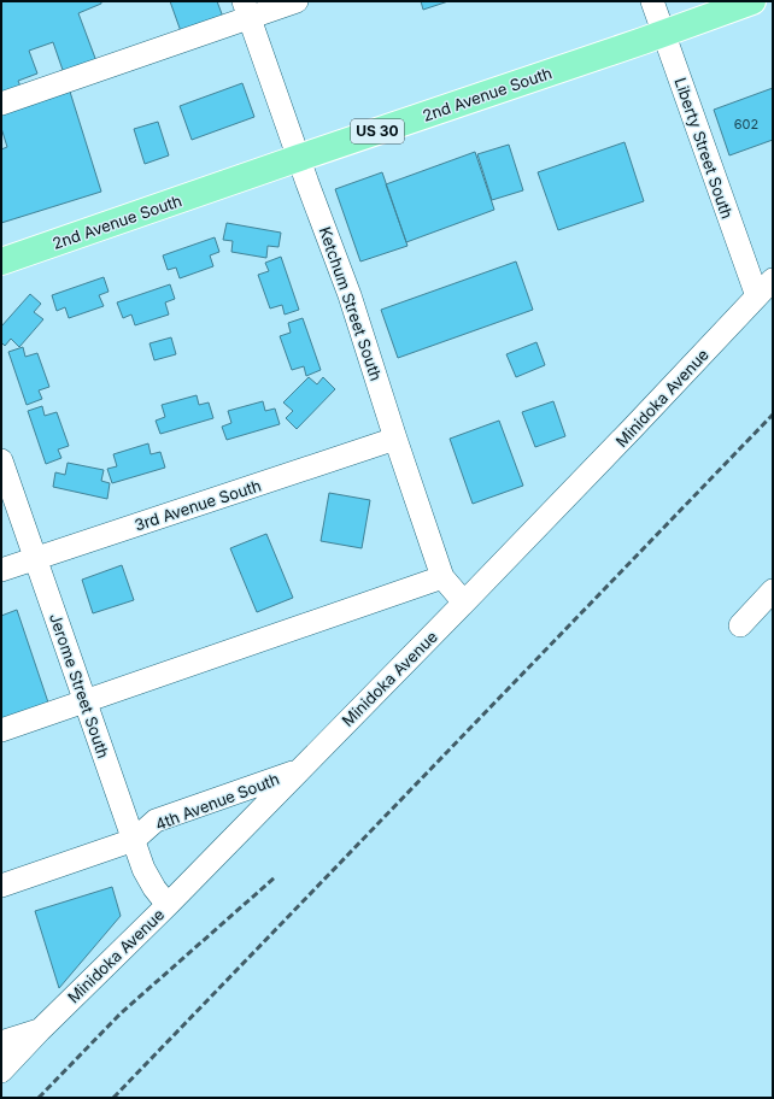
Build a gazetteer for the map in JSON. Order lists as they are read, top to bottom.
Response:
{
  "streets": {
    "main road": ["2nd Avenue South", "US 30"],
    "street": [
      "Liberty Street South",
      "Ketchum Street South",
      "Minidoka Avenue",
      "3rd Avenue South",
      "Jerome Street South",
      "4th Avenue South"
    ]
  },
  "crossings": [
    ["2nd Avenue South", "Liberty Street South"],
    ["2nd Avenue South", "Ketchum Street South"],
    ["Liberty Street South", "Minidoka Avenue"],
    ["Ketchum Street South", "Minidoka Avenue"],
    ["Ketchum Street South", "3rd Avenue South"],
    ["Minidoka Avenue", "Jerome Street South"],
    ["Minidoka Avenue", "4th Avenue South"],
    ["3rd Avenue South", "Jerome Street South"],
    ["Jerome Street South", "4th Avenue South"]
  ],
  "house_numbers": ["602"]
}
